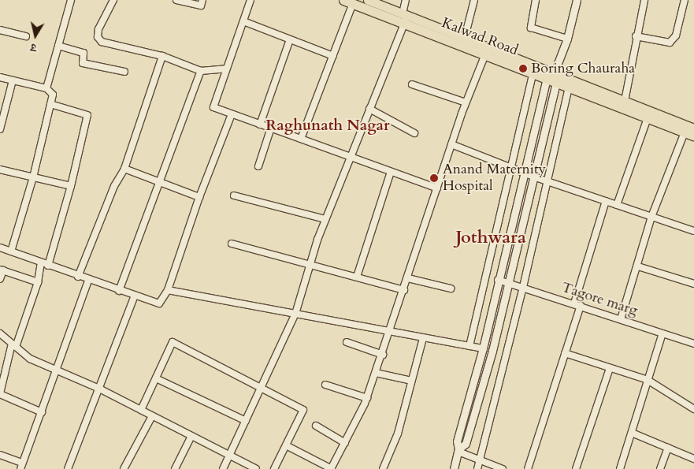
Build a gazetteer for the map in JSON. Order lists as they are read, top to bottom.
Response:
{
  "streets": {
    "main road": ["Kalwad Road"],
    "street": ["Tagore marg"]
  },
  "districts": ["Raghunath Nagar", "Jothwara"],
  "places": ["Boring Chauraha", "Anand Maternity Hospital"],
  "north": "bottom"
}
